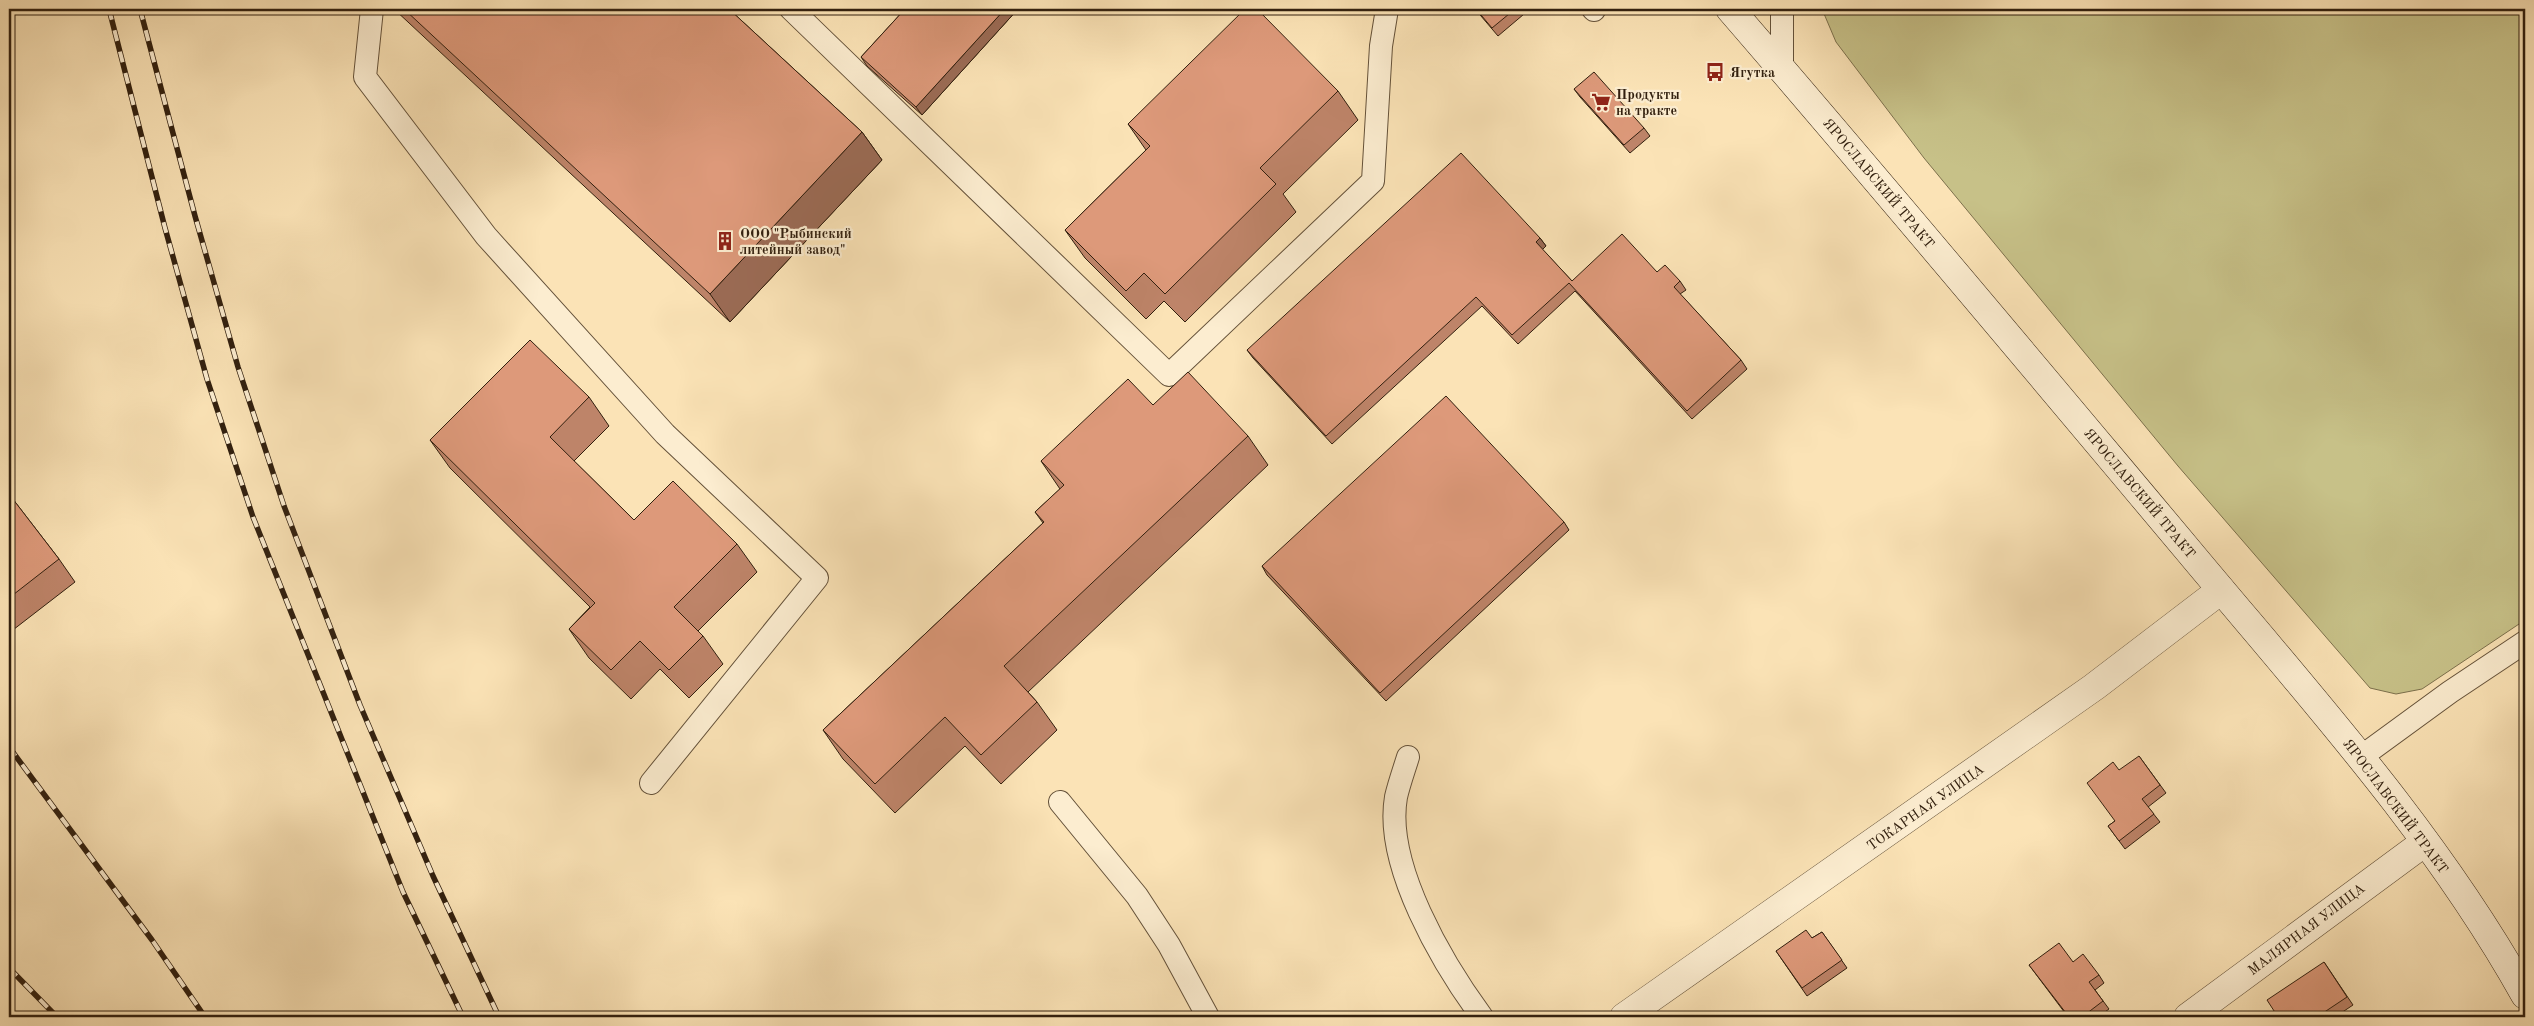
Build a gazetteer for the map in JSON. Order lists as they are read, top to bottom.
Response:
{
  "streets": {
    "street": ["ЯРОСЛАВСКИЙ ТРАКТ", "ТОКАРНАЯ УЛИЦА", "МАЛЯРНАЯ УЛИЦА"]
  },
  "crossings": [
    ["ЯРОСЛАВСКИЙ ТРАКТ", "ТОКАРНАЯ УЛИЦА"],
    ["ЯРОСЛАВСКИЙ ТРАКТ", "МАЛЯРНАЯ УЛИЦА"]
  ],
  "places": {
    "bus stop": ["Ягутка"],
    "supermarket": ["Продукты на тракте"],
    "building": ["ООО \"Рыбинский литейный завод\""]
  }
}
